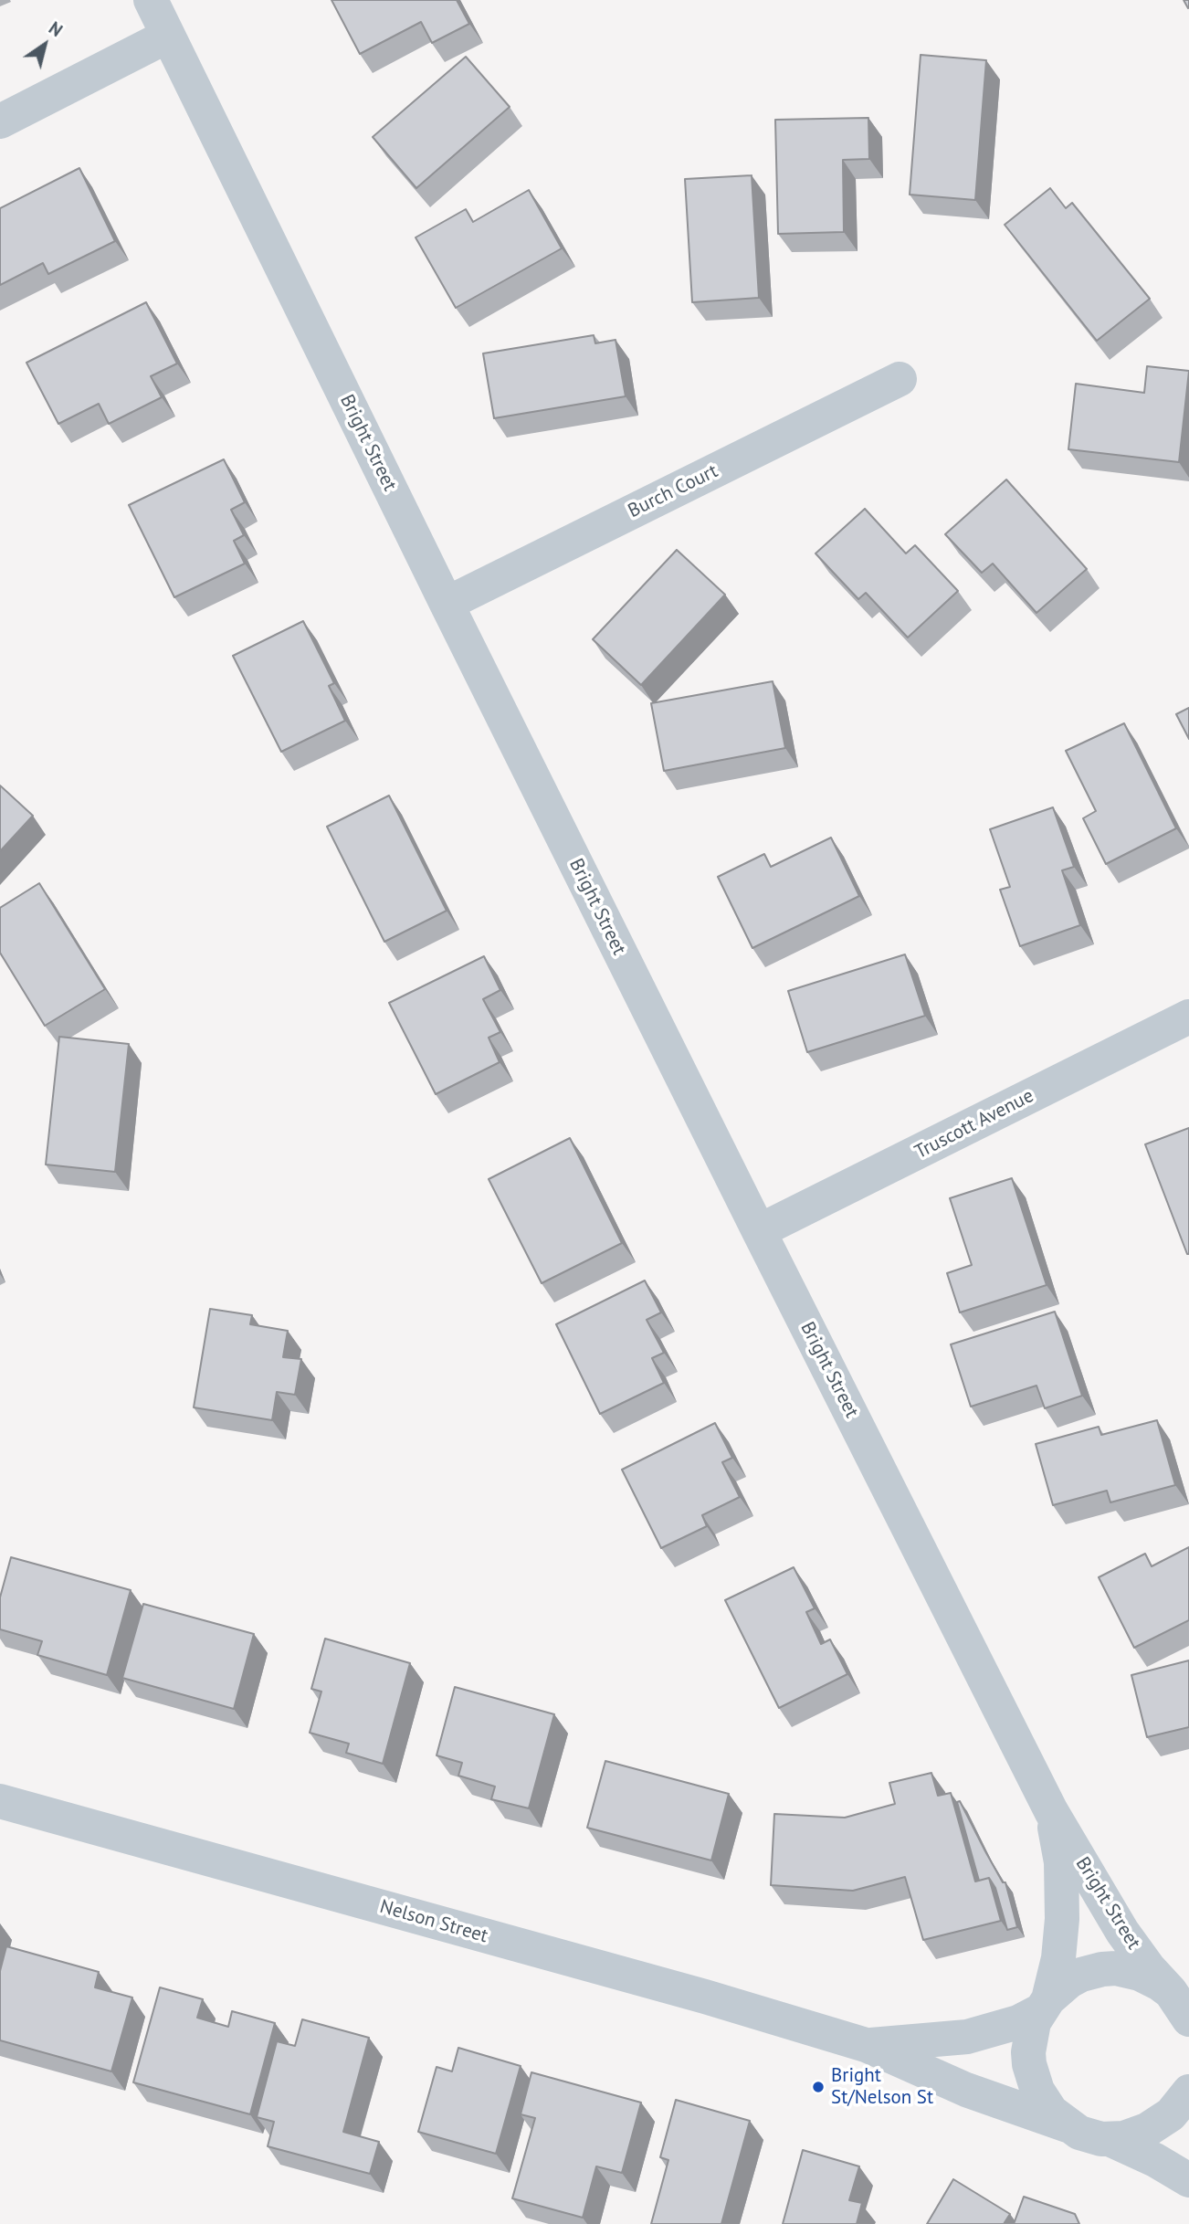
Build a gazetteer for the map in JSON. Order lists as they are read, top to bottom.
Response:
{
  "streets": {
    "street": [
      "Bright Street",
      "Burch Court",
      "Truscott Avenue",
      "Nelson Street"
    ]
  },
  "crossings": [
    ["Bright Street", "Burch Court"],
    ["Bright Street", "Truscott Avenue"],
    ["Bright Street", "Nelson Street"]
  ],
  "places": ["Bright St/Nelson St"],
  "north": "top right"
}
